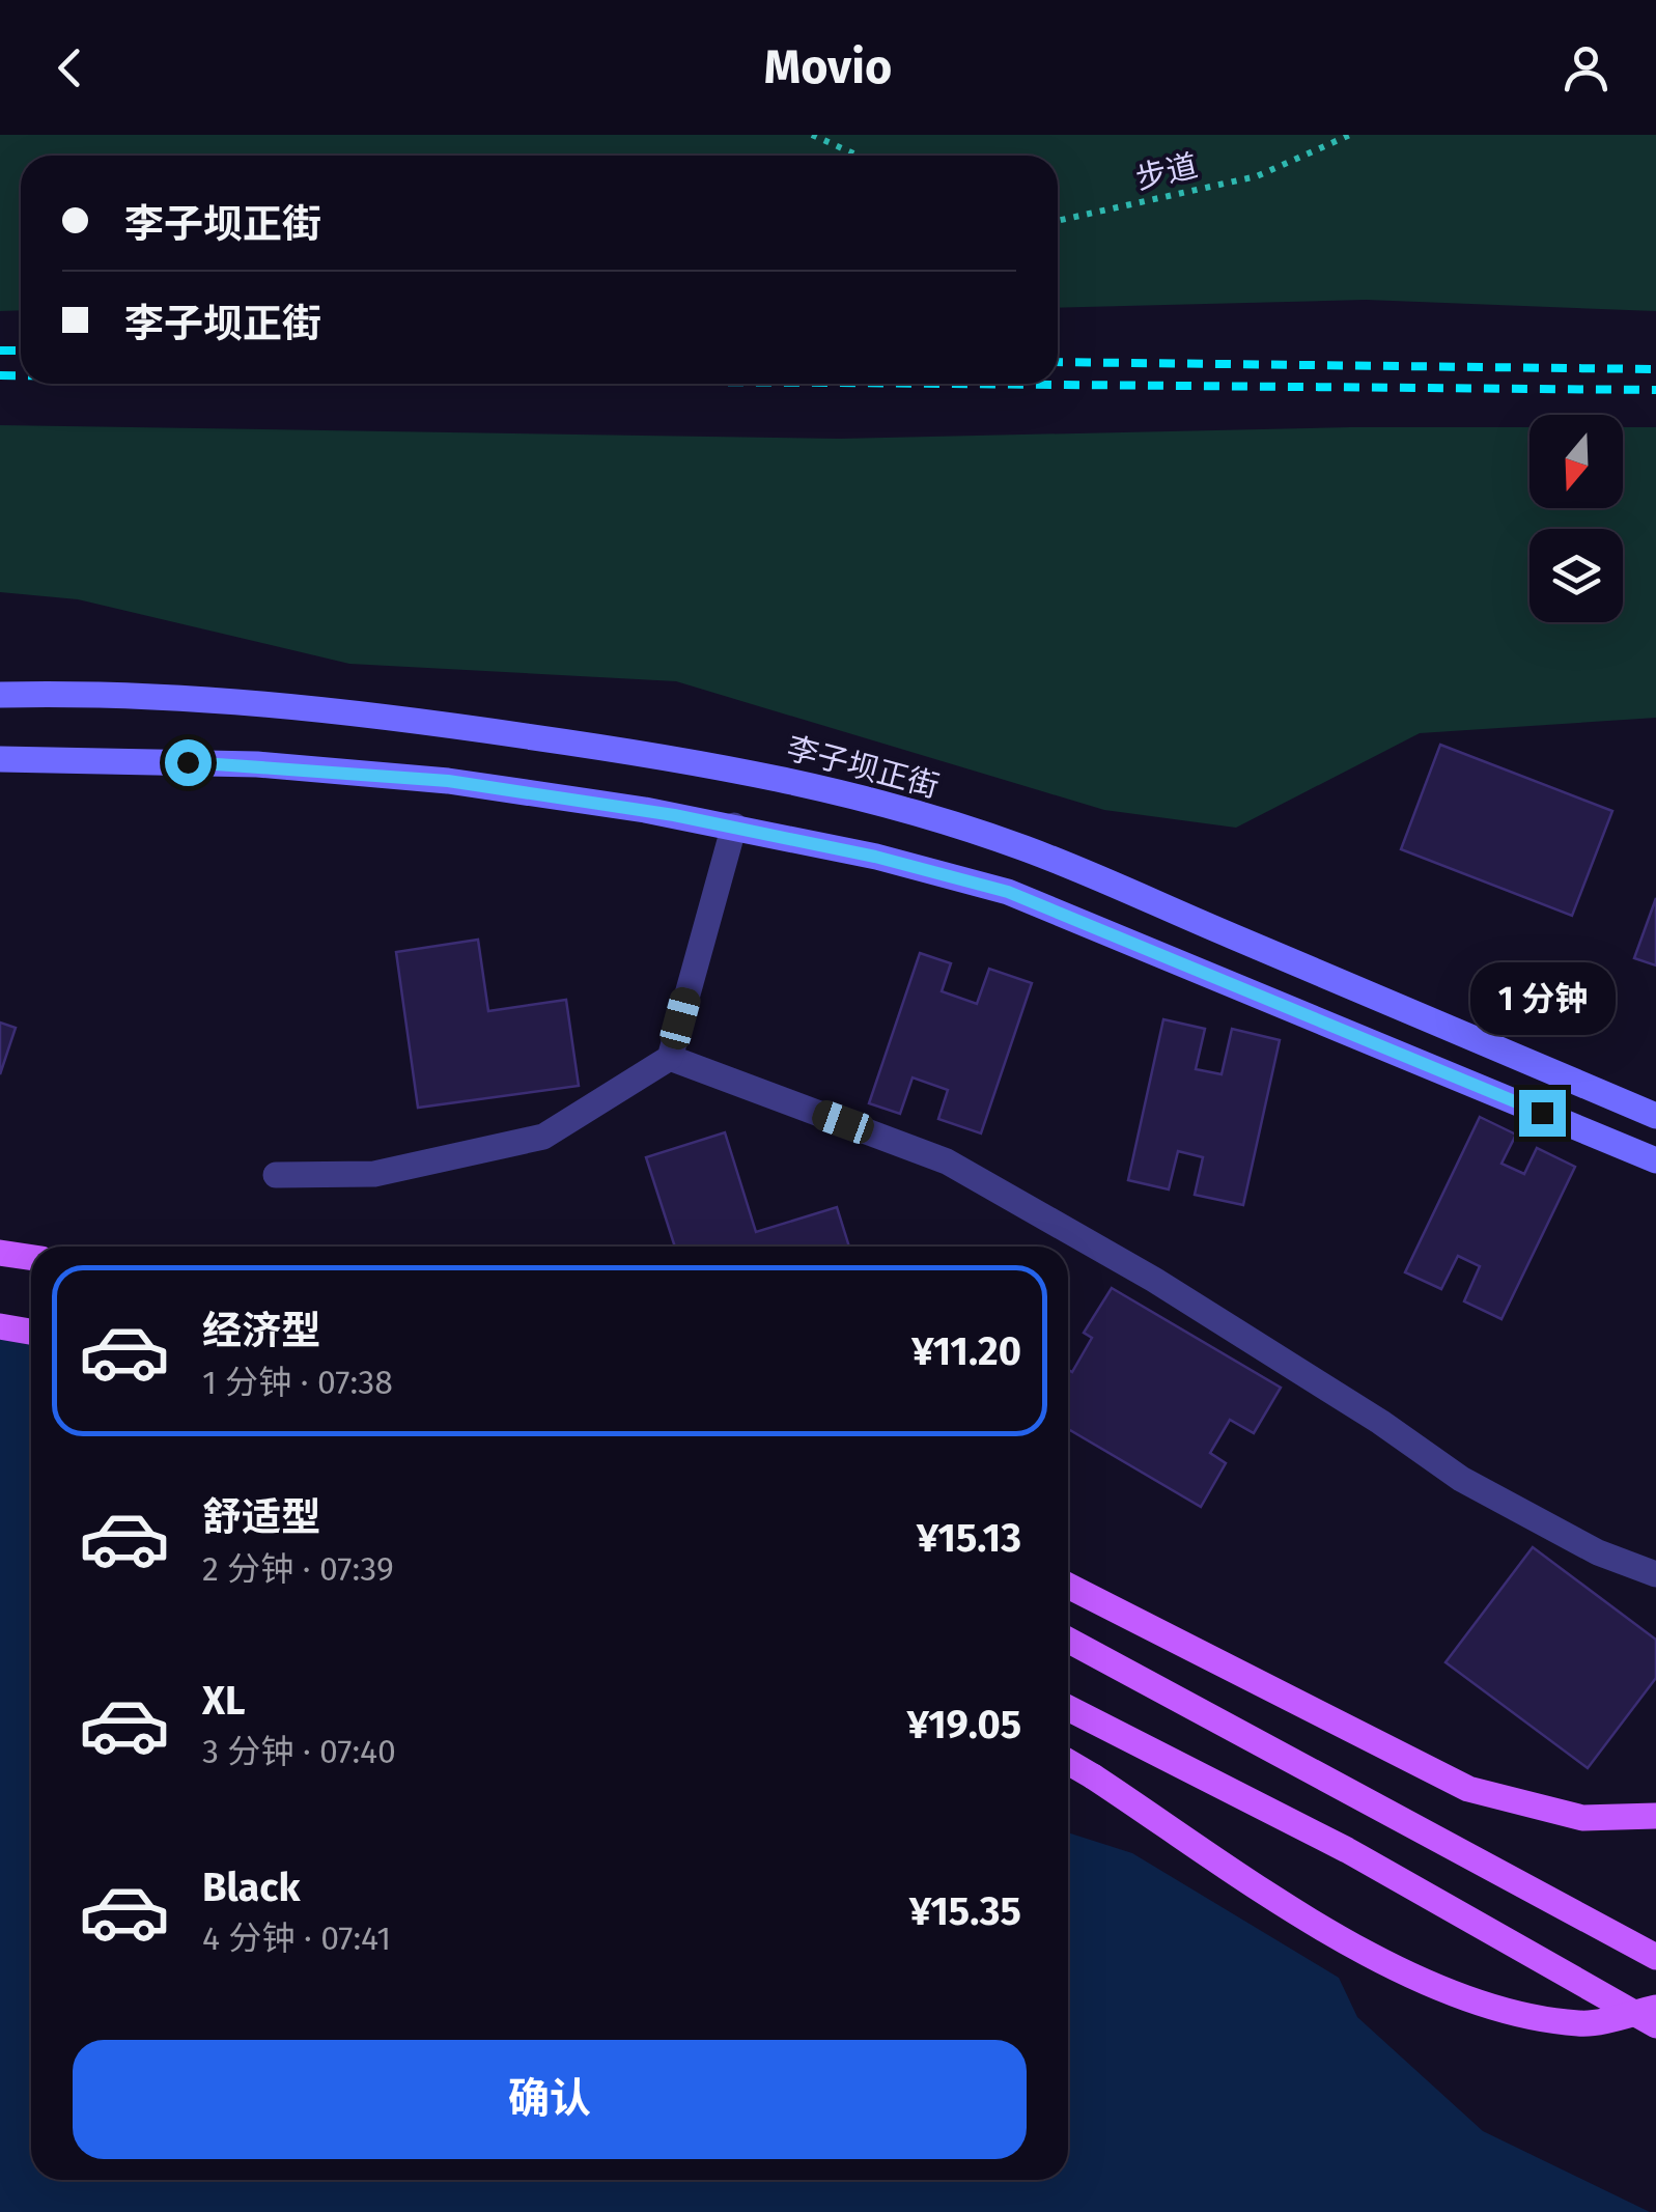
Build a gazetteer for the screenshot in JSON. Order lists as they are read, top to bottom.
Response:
{
  "streets": {
    "main road": ["李子坝正街"],
    "path": ["步道"]
  },
  "north": "bottom",
  "page": {
    "header": "Movio",
    "banner": ["李子坝正街", "李子坝正街"],
    "bubble": "1 分钟",
    "list": [
      {
        "name": "经济型",
        "note": "1 分钟 · 07:38",
        "value": "¥11.20"
      },
      {
        "name": "舒适型",
        "note": "2 分钟 · 07:39",
        "value": "¥15.13"
      },
      {
        "name": "XL",
        "note": "3 分钟 · 07:40",
        "value": "¥19.05"
      },
      {
        "name": "Black",
        "note": "4 分钟 · 07:41",
        "value": "¥15.35"
      }
    ],
    "buttons": "确认"
  }
}
